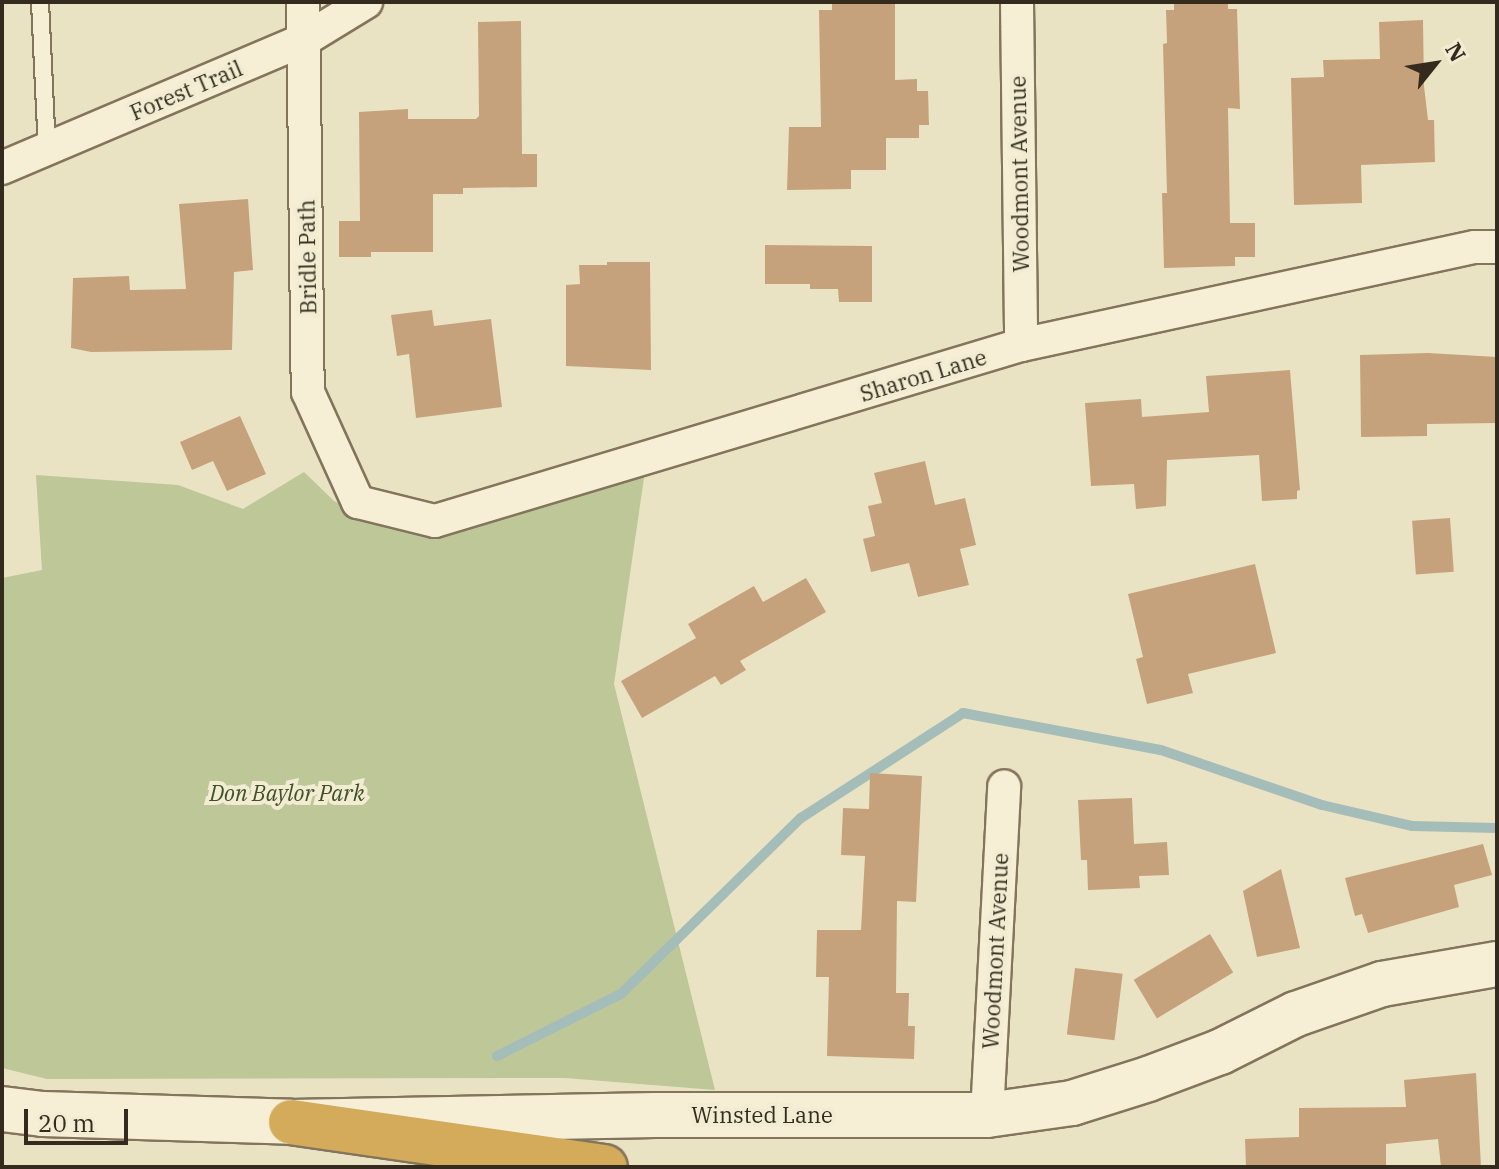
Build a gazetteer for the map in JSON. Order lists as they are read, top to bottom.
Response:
{
  "streets": {
    "main road": ["Winsted Lane"],
    "street": [
      "Forest Trail",
      "Woodmont Avenue",
      "Bridle Path",
      "Sharon Lane"
    ]
  },
  "crossings": [
    ["Forest Trail", "Bridle Path"],
    ["Woodmont Avenue", "Sharon Lane"],
    ["Woodmont Avenue", "Winsted Lane"],
    ["Bridle Path", "Sharon Lane"]
  ],
  "parks": ["Don Baylor Park"],
  "scale_bar": "20 m",
  "north": "top right"
}
